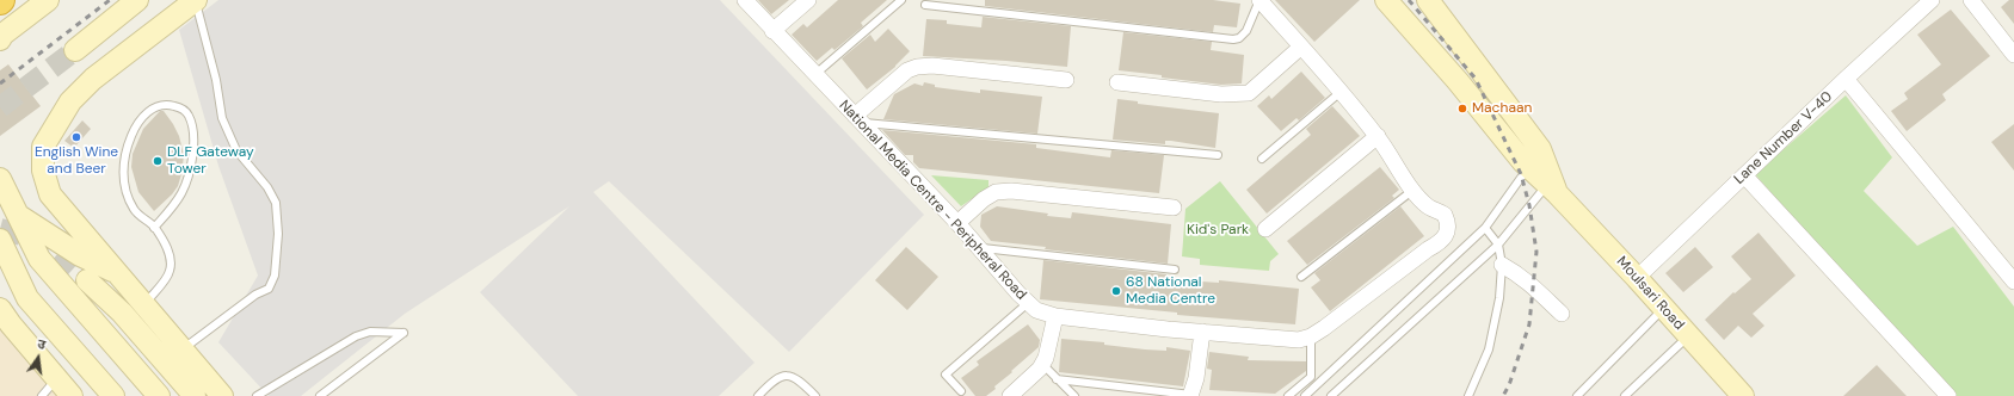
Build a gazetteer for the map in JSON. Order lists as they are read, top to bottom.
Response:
{
  "streets": {
    "street": ["Lane Number V-40", "National Media Centre - Peripheral Road", "Moulsari Road"]
  },
  "crossings": [
    ["Lane Number V-40", "Moulsari Road"]
  ],
  "parks": ["Kid's Park"],
  "places": [
    "Machaan",
    "English Wine and Beer",
    "DLF Gateway Tower",
    "68 National Media Centre"
  ],
  "north": "top"
}
